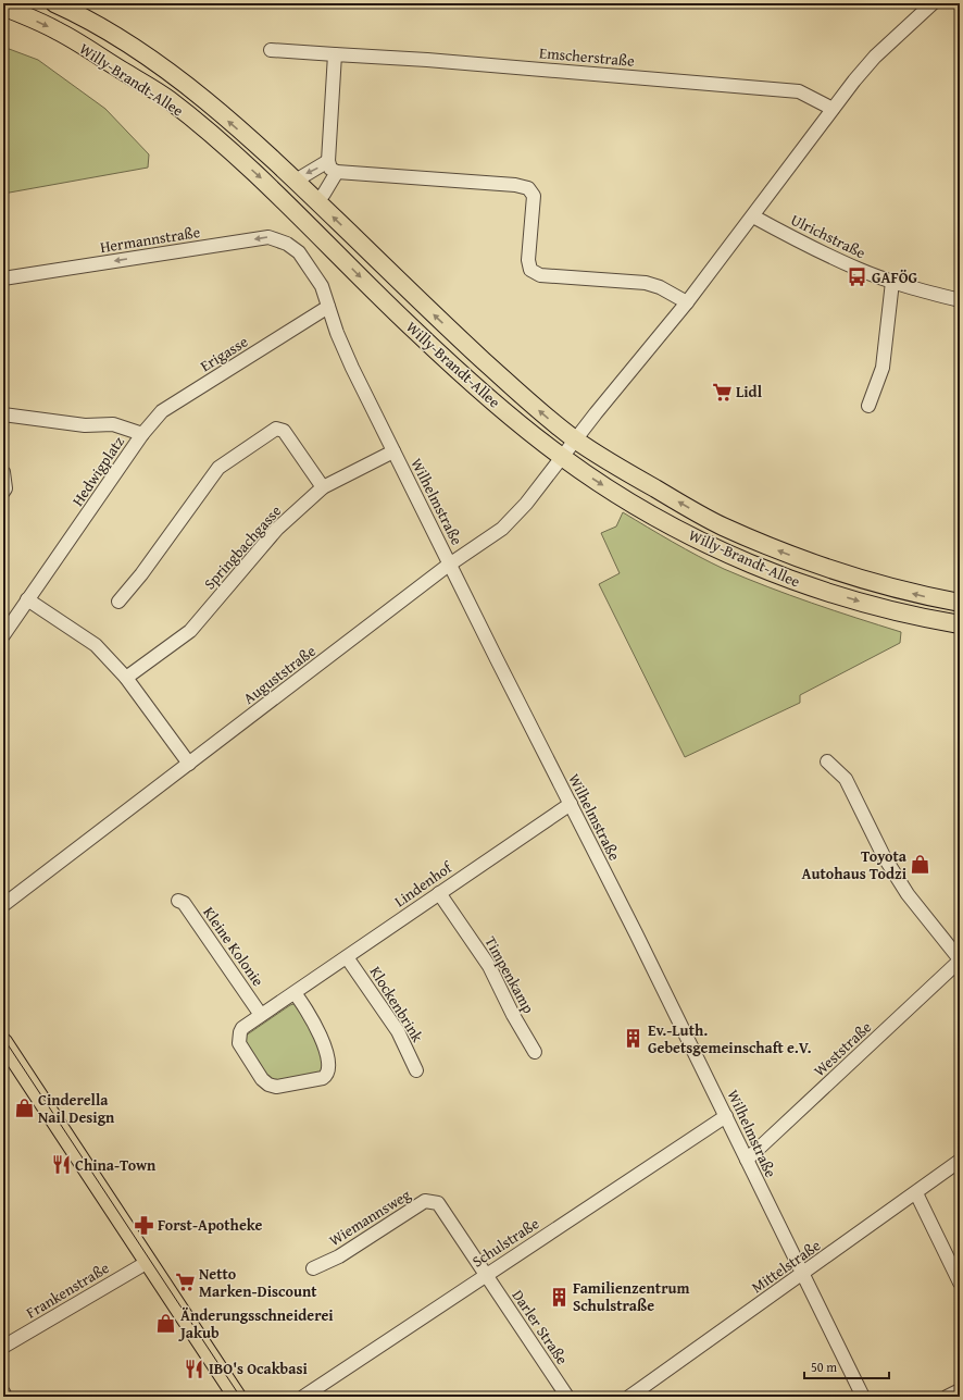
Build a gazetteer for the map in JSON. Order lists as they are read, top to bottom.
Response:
{
  "streets": {
    "main road": ["Willy-Brandt-Allee"],
    "street": [
      "Emscherstraße",
      "Ulrichstraße",
      "Hermannstraße",
      "Erigasse",
      "Hedwigplatz",
      "Wilhelmstraße",
      "Springbachgasse",
      "Auguststraße",
      "Lindenhof",
      "Kleine Kolonie",
      "Timpenkamp",
      "Klockenbrink",
      "Weststraße",
      "Wiemannsweg",
      "Schulstraße",
      "Mittelstraße",
      "Frankenstraße",
      "Darler Straße"
    ]
  },
  "crossings": [
    ["Willy-Brandt-Allee", "Auguststraße"],
    ["Hermannstraße", "Wilhelmstraße"],
    ["Erigasse", "Hedwigplatz"],
    ["Erigasse", "Wilhelmstraße"],
    ["Wilhelmstraße", "Springbachgasse"],
    ["Wilhelmstraße", "Auguststraße"],
    ["Wilhelmstraße", "Lindenhof"],
    ["Wilhelmstraße", "Weststraße"],
    ["Wilhelmstraße", "Schulstraße"],
    ["Wilhelmstraße", "Mittelstraße"],
    ["Lindenhof", "Kleine Kolonie"],
    ["Lindenhof", "Timpenkamp"],
    ["Lindenhof", "Klockenbrink"],
    ["Wiemannsweg", "Schulstraße"],
    ["Wiemannsweg", "Darler Straße"],
    ["Schulstraße", "Darler Straße"]
  ],
  "one_way": ["Hermannstraße"],
  "places": {
    "bus stop": ["GAFÖG"],
    "supermarket": ["Lidl", "Netto Marken-Discount"],
    "shop": ["Toyota Autohaus Todzi", "Cinderella Nail Design", "Änderungsschneiderei Jakub"],
    "building": ["Ev.-Luth. Gebetsgemeinschaft e.V.", "Familienzentrum Schulstraße"],
    "restaurant": ["China-Town", "IBO's Ocakbasi"],
    "pharmacy": ["Forst-Apotheke"]
  },
  "scale_bar": "50 m"
}
